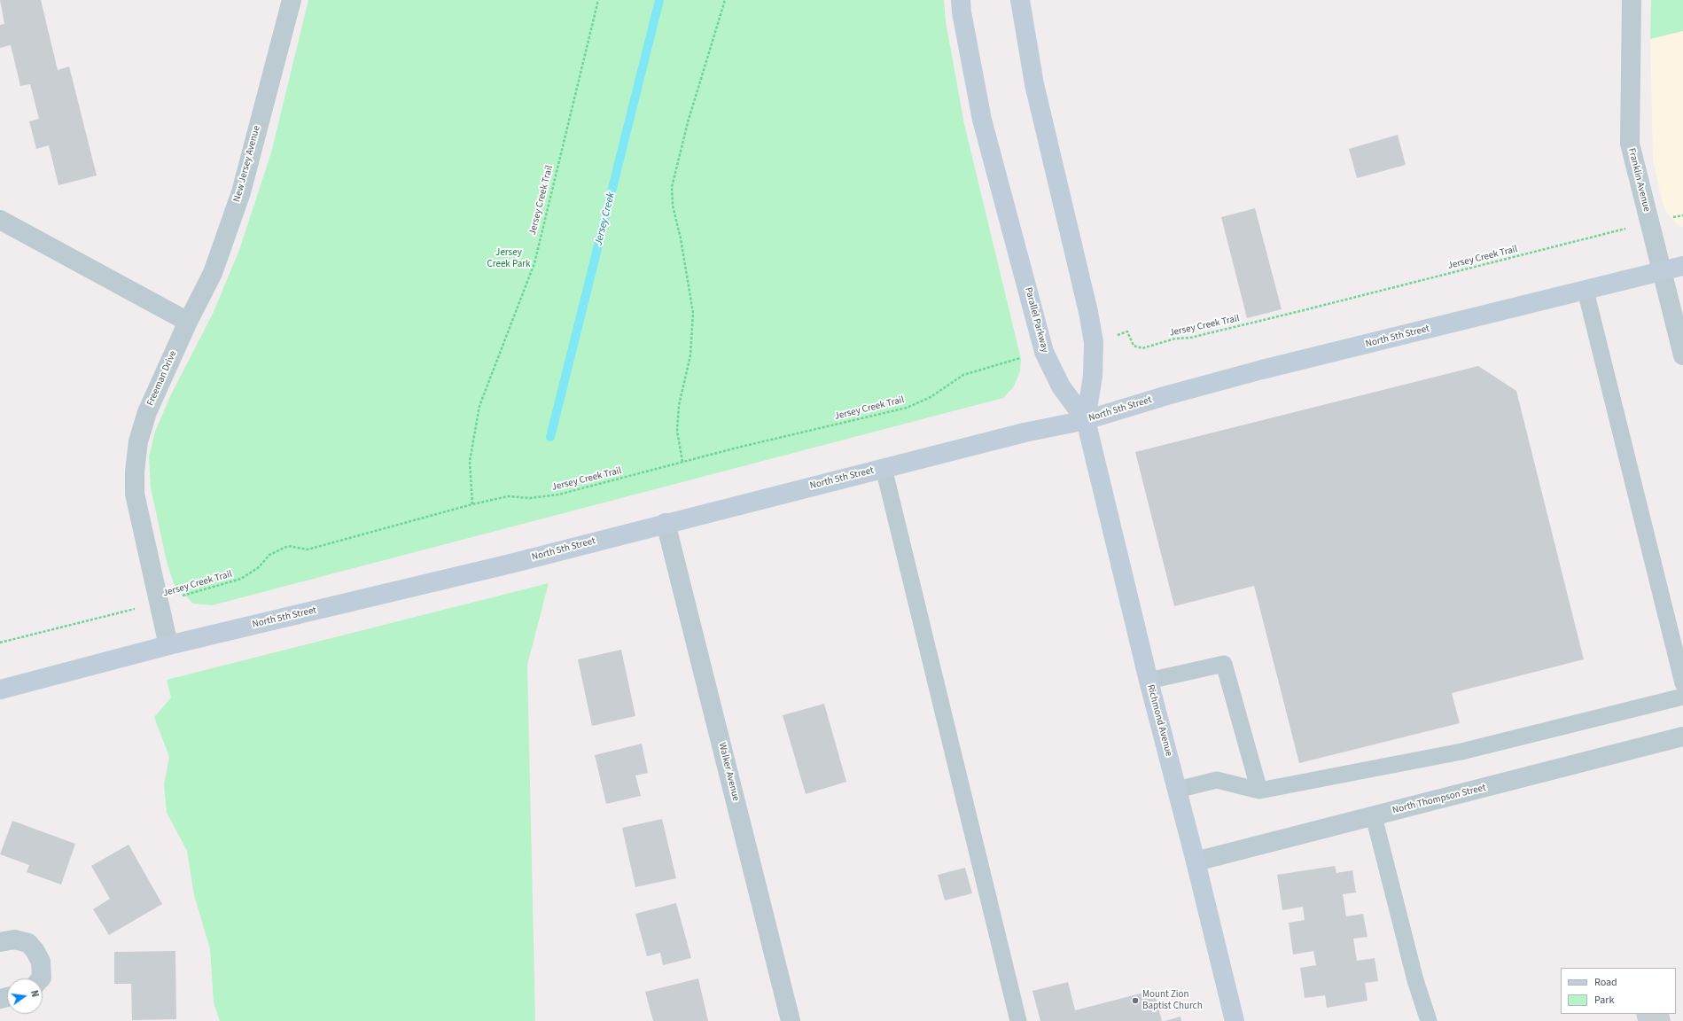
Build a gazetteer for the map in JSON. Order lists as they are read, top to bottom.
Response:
{
  "streets": {
    "street": [
      "New Jersey Avenue",
      "Franklin Avenue",
      "Parallel Parkway",
      "North 5th Street",
      "Freeman Drive",
      "Richmond Avenue",
      "Walker Avenue",
      "North Thompson Street"
    ],
    "path": ["Jersey Creek Trail"]
  },
  "crossings": [
    ["New Jersey Avenue", "Freeman Drive"],
    ["Franklin Avenue", "Jersey Creek Trail"],
    ["Franklin Avenue", "North 5th Street"],
    ["Jersey Creek Trail", "Parallel Parkway"],
    ["Jersey Creek Trail", "Freeman Drive"],
    ["Parallel Parkway", "North 5th Street"],
    ["Parallel Parkway", "Richmond Avenue"],
    ["North 5th Street", "Freeman Drive"],
    ["North 5th Street", "Richmond Avenue"],
    ["North 5th Street", "Walker Avenue"],
    ["Richmond Avenue", "North Thompson Street"]
  ],
  "water": ["Jersey Creek"],
  "parks": ["Jersey Creek Park"],
  "places": ["Mount Zion Baptist Church"],
  "legend": ["Road", "Park"],
  "north": "right"
}
